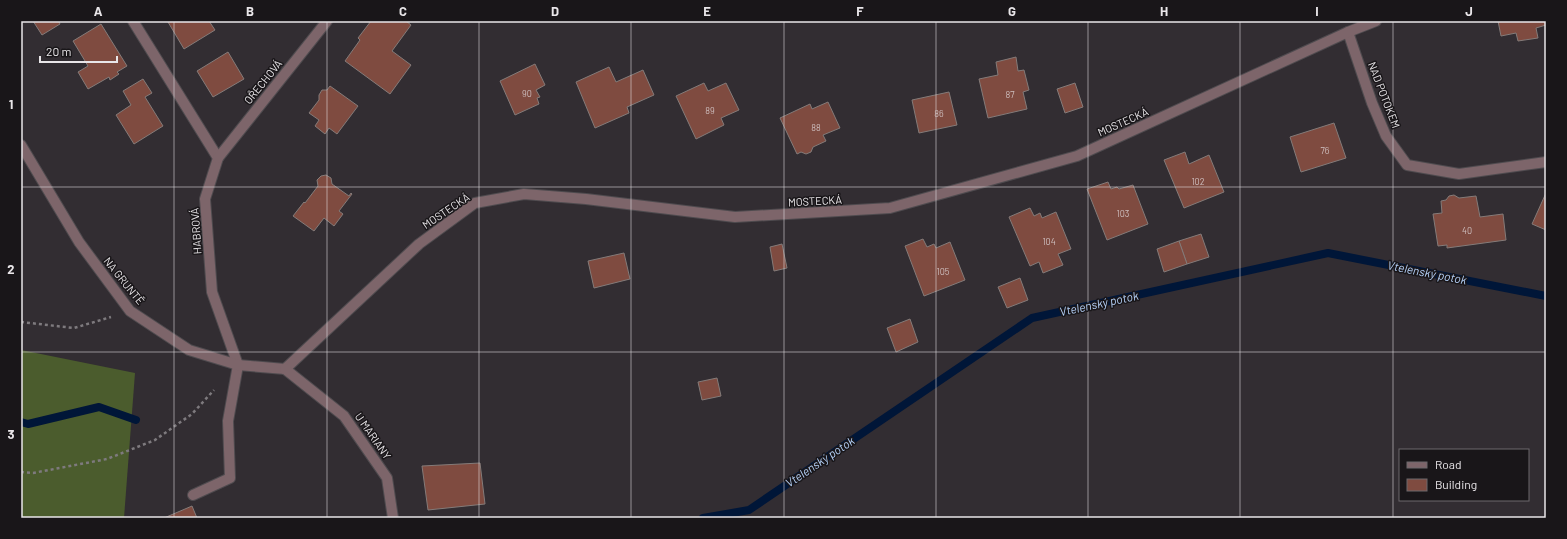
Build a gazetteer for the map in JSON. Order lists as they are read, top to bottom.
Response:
{
  "streets": {
    "street": [
      "OŘECHOVÁ",
      "NAD POTOKEM",
      "MOSTECKÁ",
      "HABROVÁ",
      "NA GRUNTĚ",
      "U MARIANY"
    ]
  },
  "crossings": [
    ["OŘECHOVÁ", "HABROVÁ"],
    ["NAD POTOKEM", "MOSTECKÁ"],
    ["MOSTECKÁ", "NA GRUNTĚ"],
    ["MOSTECKÁ", "U MARIANY"],
    ["HABROVÁ", "NA GRUNTĚ"],
    ["NA GRUNTĚ", "U MARIANY"]
  ],
  "water": ["Vtelenský potok"],
  "house_numbers": [
    "90",
    "87",
    "89",
    "86",
    "88",
    "76",
    "102",
    "103",
    "40",
    "104",
    "105"
  ],
  "legend": ["Road", "Building"],
  "scale_bar": "20 m",
  "grid": {
    "columns": [
      "A",
      "B",
      "C",
      "D",
      "E",
      "F",
      "G",
      "H",
      "I",
      "J"
    ],
    "rows": ["1", "2", "3"]
  }
}
